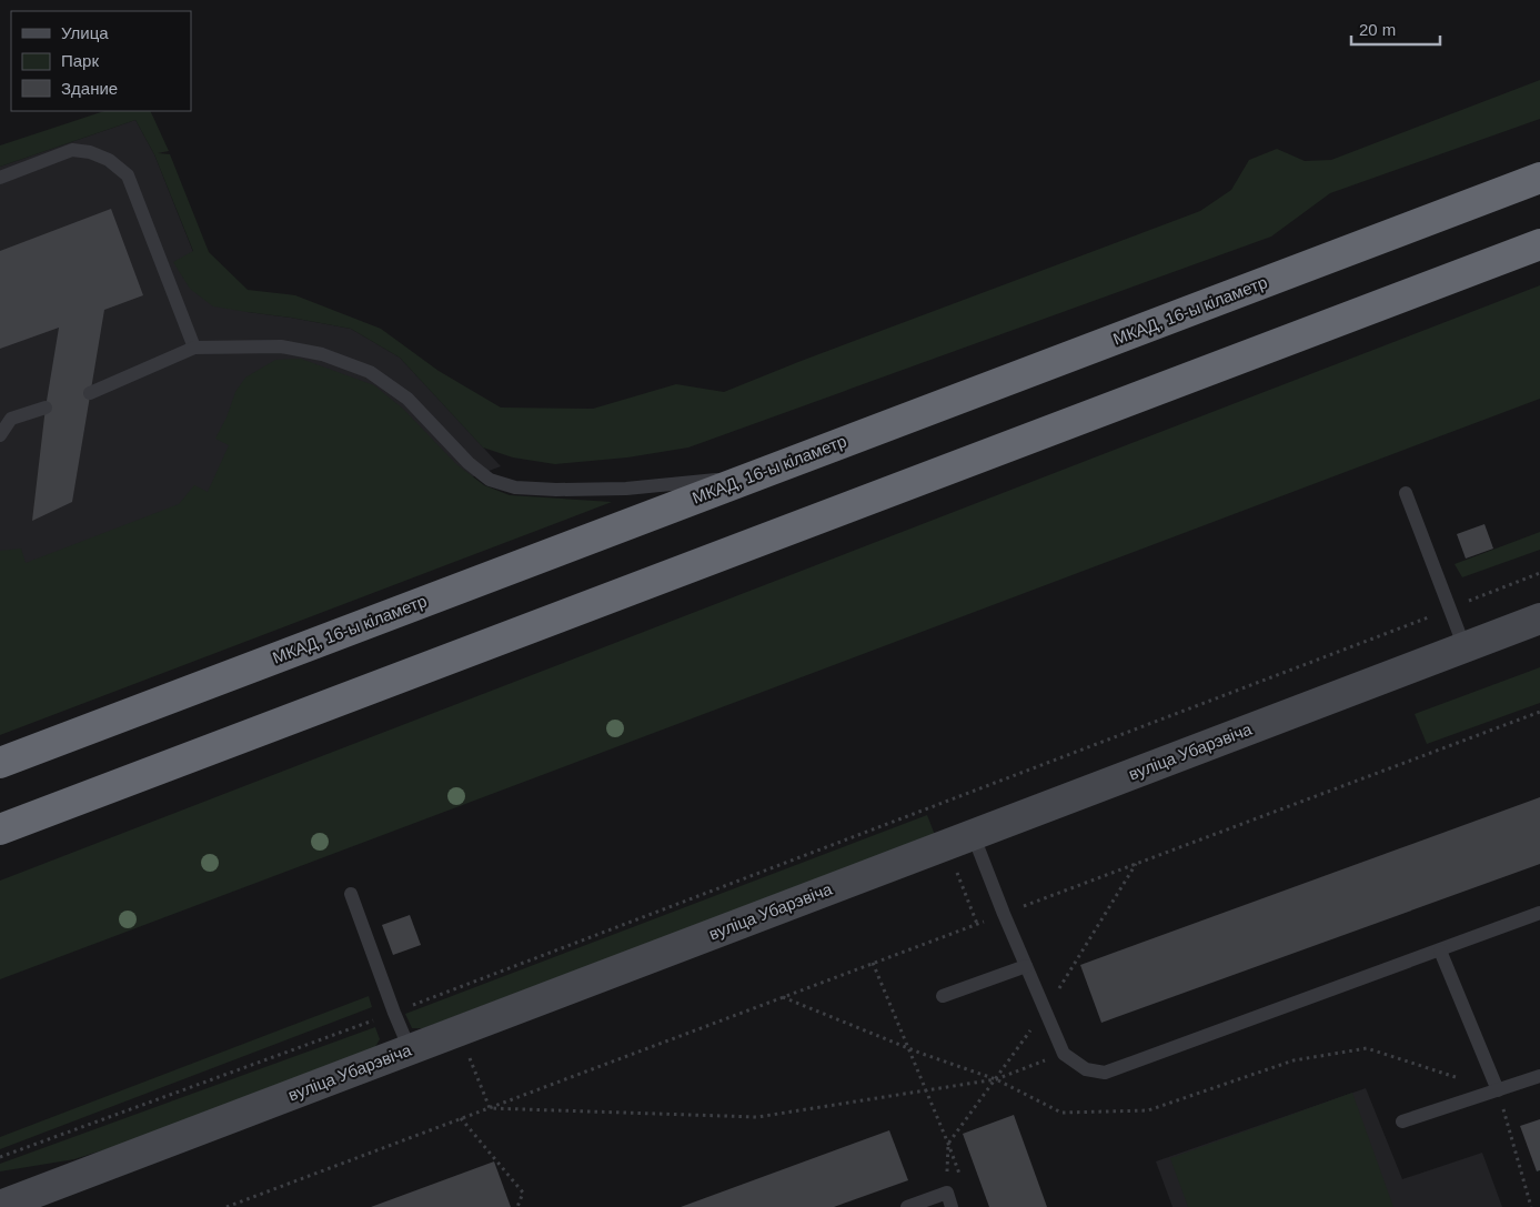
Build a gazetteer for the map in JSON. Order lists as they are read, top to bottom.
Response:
{
  "streets": {
    "highway": ["МКАД, 16-ы кіламетр"],
    "main road": ["вуліца Убарэвіча"]
  },
  "legend": ["Улица", "Парк", "Здание"],
  "scale_bar": "20 m"
}
